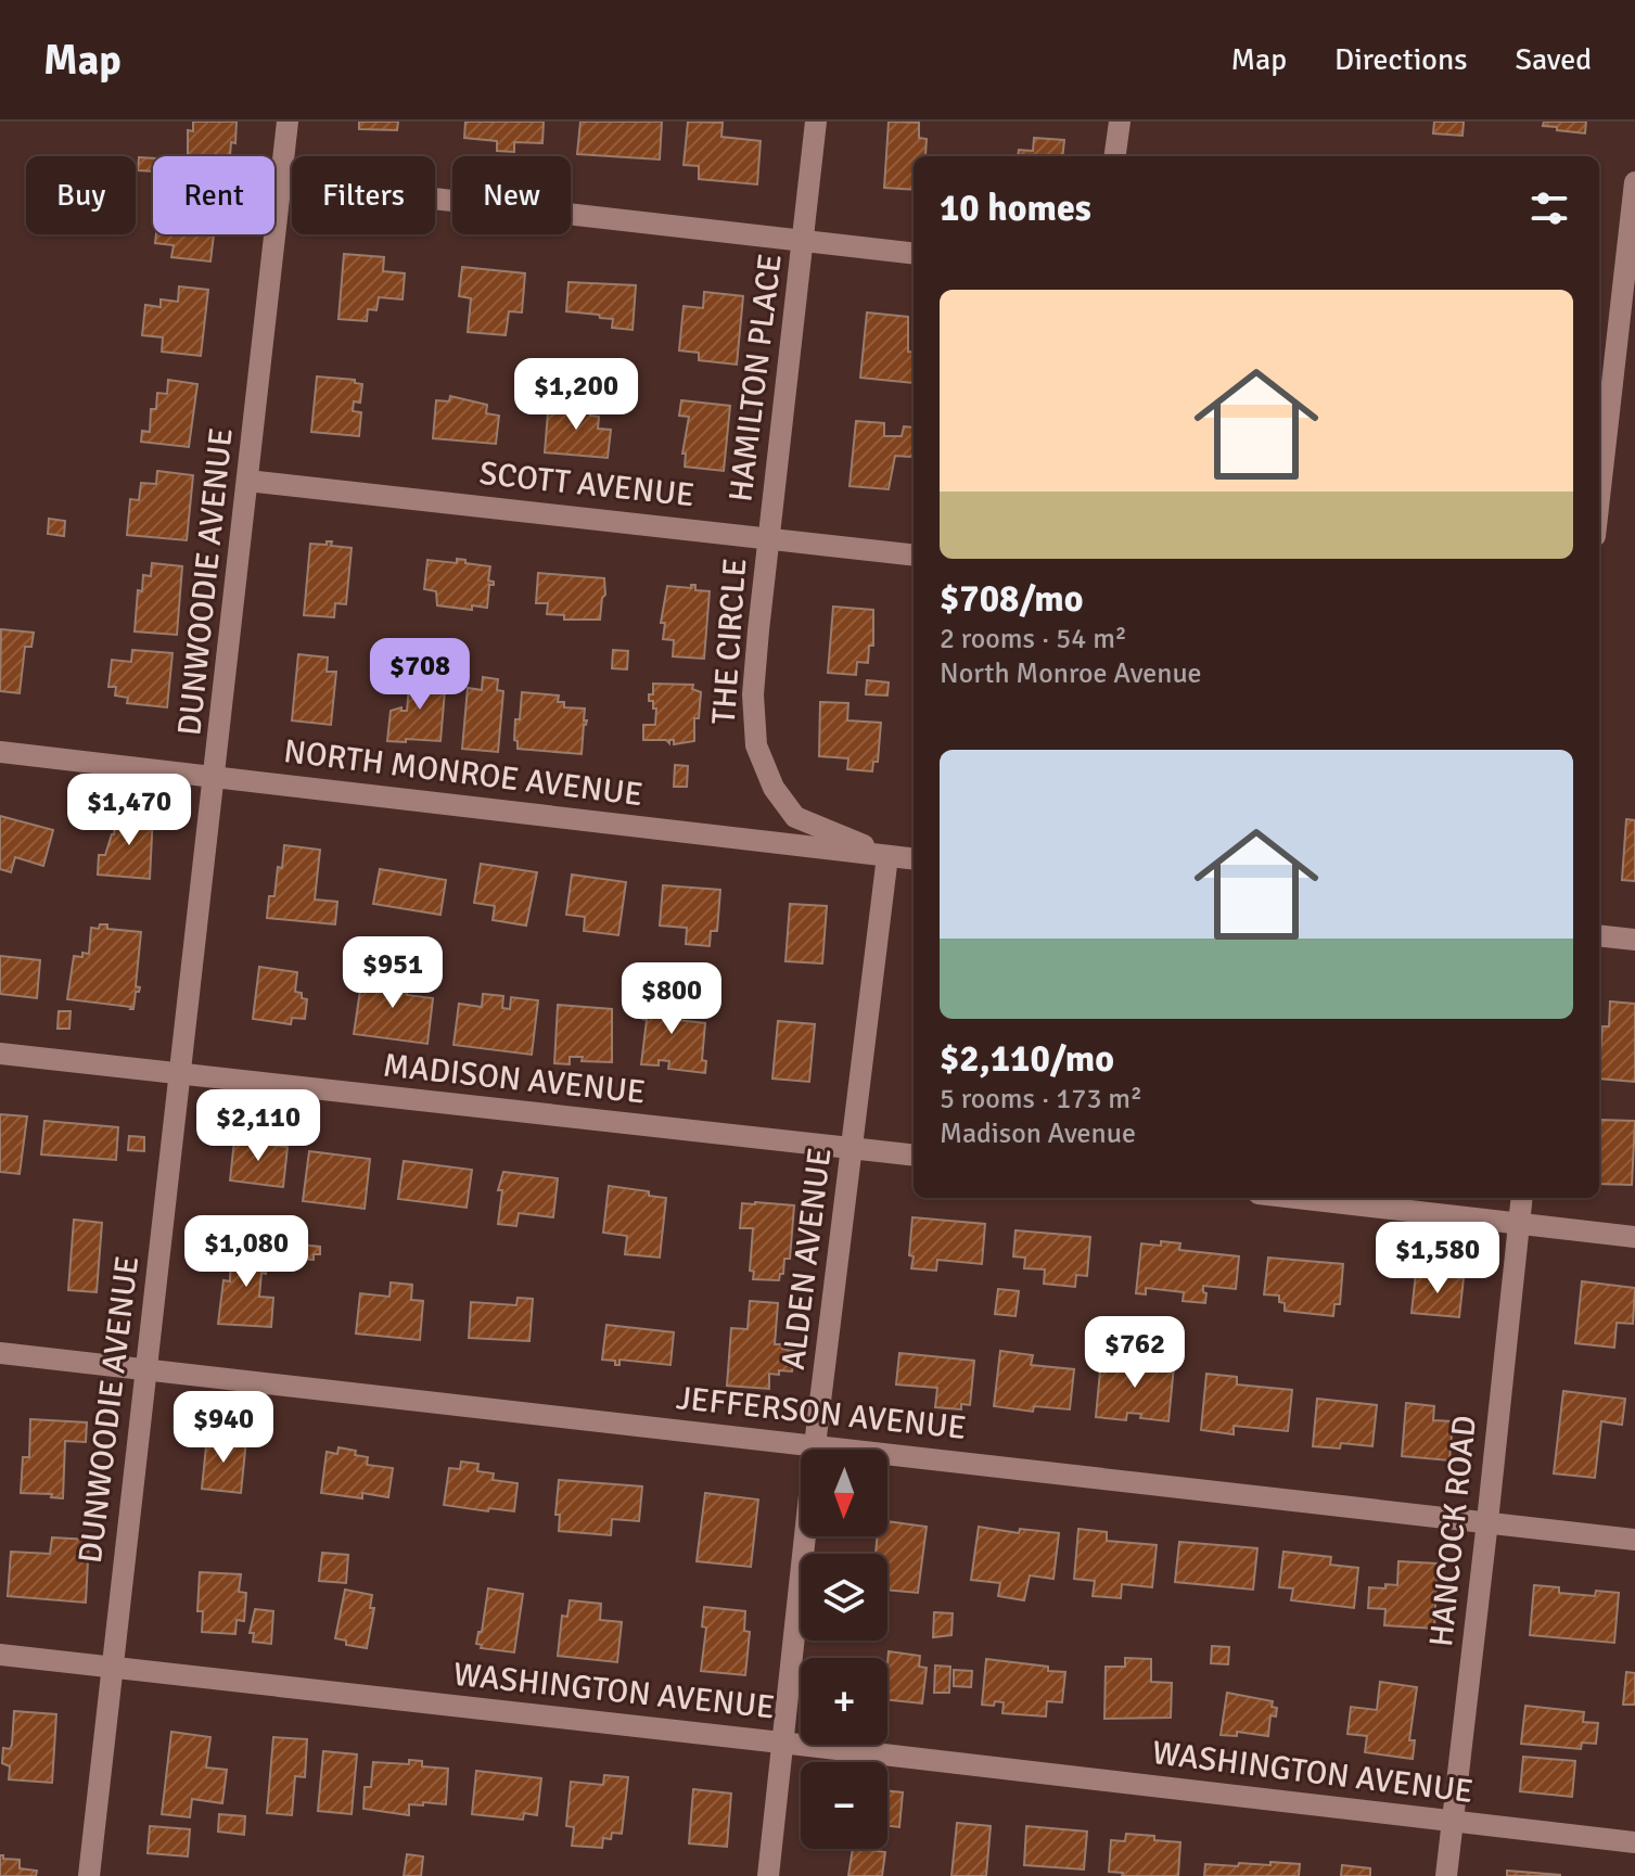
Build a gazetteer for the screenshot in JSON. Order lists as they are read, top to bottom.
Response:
{
  "streets": {
    "street": [
      "HAMILTON PLACE",
      "SCOTT AVENUE",
      "DUNWOODIE AVENUE",
      "THE CIRCLE",
      "NORTH MONROE AVENUE",
      "MADISON AVENUE",
      "ALDEN AVENUE",
      "JEFFERSON AVENUE",
      "HANCOCK ROAD",
      "WASHINGTON AVENUE"
    ]
  },
  "crossings": [
    ["HAMILTON PLACE", "SCOTT AVENUE"],
    ["HAMILTON PLACE", "THE CIRCLE"],
    ["SCOTT AVENUE", "DUNWOODIE AVENUE"],
    ["SCOTT AVENUE", "THE CIRCLE"],
    ["DUNWOODIE AVENUE", "NORTH MONROE AVENUE"],
    ["DUNWOODIE AVENUE", "MADISON AVENUE"],
    ["DUNWOODIE AVENUE", "JEFFERSON AVENUE"],
    ["DUNWOODIE AVENUE", "WASHINGTON AVENUE"],
    ["THE CIRCLE", "NORTH MONROE AVENUE"],
    ["THE CIRCLE", "ALDEN AVENUE"],
    ["NORTH MONROE AVENUE", "ALDEN AVENUE"],
    ["MADISON AVENUE", "ALDEN AVENUE"],
    ["ALDEN AVENUE", "JEFFERSON AVENUE"],
    ["ALDEN AVENUE", "WASHINGTON AVENUE"],
    ["JEFFERSON AVENUE", "HANCOCK ROAD"],
    ["HANCOCK ROAD", "WASHINGTON AVENUE"]
  ],
  "north": "bottom",
  "page": {
    "header": "Map",
    "nav": ["Map", "Directions", "Saved"],
    "chip": [
      "Buy",
      "Rent",
      "Filters",
      "New"
    ],
    "heading": "10 homes",
    "list": [
      {
        "name": "$708/mo",
        "note": "2 rooms · 54 m² · North Monroe Avenue"
      },
      {
        "name": "$2,110/mo",
        "note": "5 rooms · 173 m² · Madison Avenue"
      }
    ],
    "price": [
      "$1,200",
      "$708",
      "$1,470",
      "$951",
      "$800",
      "$2,110",
      "$1,080",
      "$1,580",
      "$762",
      "$940"
    ],
    "map_buttons": ["+", "−"]
  }
}
